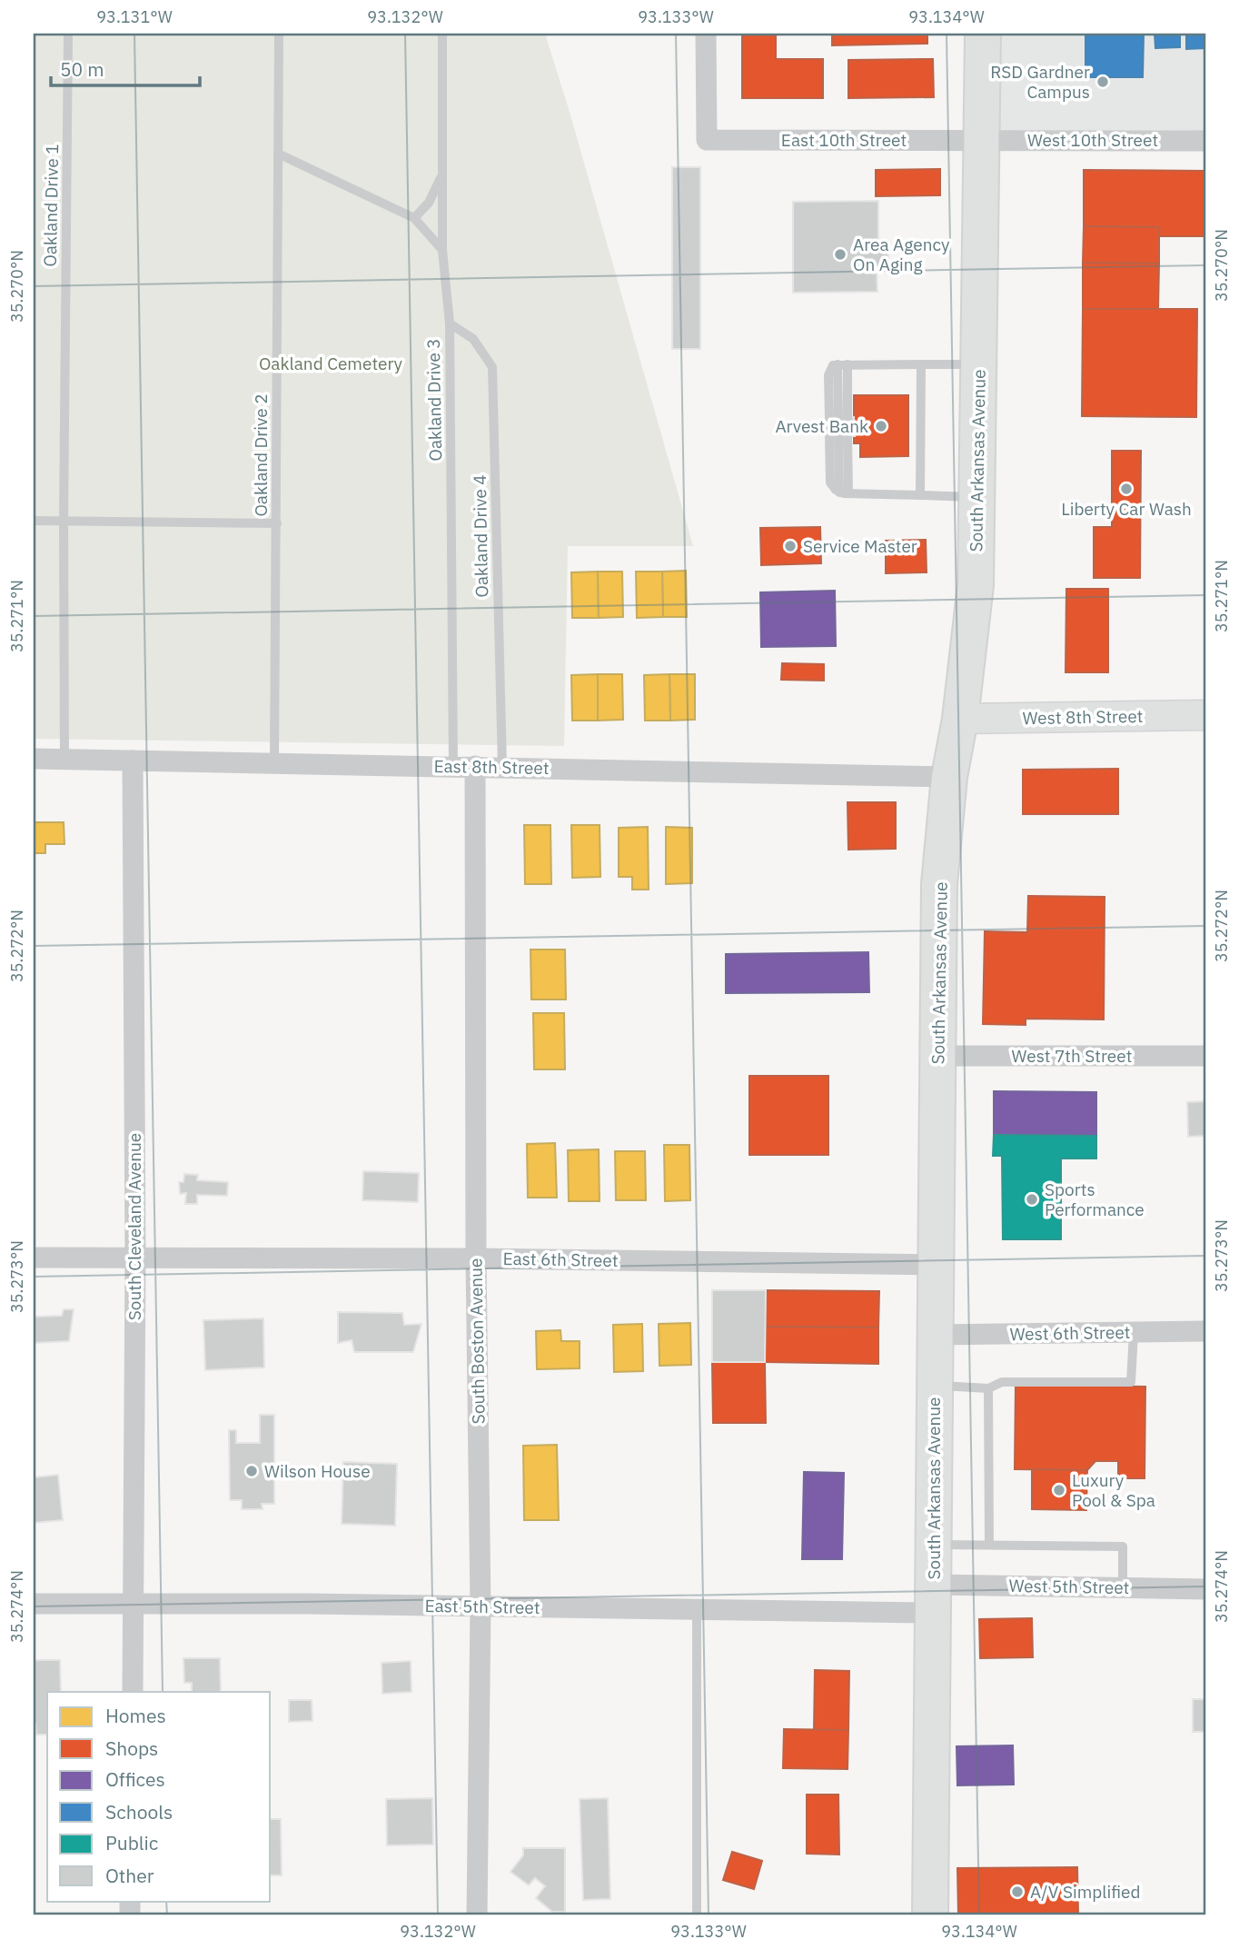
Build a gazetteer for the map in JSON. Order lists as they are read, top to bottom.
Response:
{
  "streets": {
    "highway": ["South Arkansas Avenue"],
    "street": [
      "East 10th Street",
      "West 10th Street",
      "West 8th Street",
      "East 8th Street",
      "West 7th Street",
      "South Cleveland Avenue",
      "East 6th Street",
      "West 6th Street",
      "South Boston Avenue",
      "West 5th Street",
      "East 5th Street"
    ],
    "lane": [
      "Oakland Drive 1",
      "Oakland Drive 3",
      "Oakland Drive 2",
      "Oakland Drive 4"
    ]
  },
  "crossings": [
    ["East 10th Street", "West 10th Street"],
    ["East 10th Street", "South Arkansas Avenue"],
    ["West 10th Street", "South Arkansas Avenue"],
    ["Oakland Drive 1", "East 8th Street"],
    ["Oakland Drive 3", "Oakland Drive 4"],
    ["Oakland Drive 3", "East 8th Street"],
    ["Oakland Drive 2", "East 8th Street"],
    ["South Arkansas Avenue", "West 8th Street"],
    ["South Arkansas Avenue", "East 8th Street"],
    ["South Arkansas Avenue", "West 7th Street"],
    ["South Arkansas Avenue", "East 6th Street"],
    ["South Arkansas Avenue", "West 6th Street"],
    ["South Arkansas Avenue", "West 5th Street"],
    ["South Arkansas Avenue", "East 5th Street"],
    ["Oakland Drive 4", "East 8th Street"],
    ["East 8th Street", "South Cleveland Avenue"],
    ["East 8th Street", "South Boston Avenue"],
    ["South Cleveland Avenue", "East 6th Street"],
    ["South Cleveland Avenue", "East 5th Street"],
    ["East 6th Street", "South Boston Avenue"],
    ["South Boston Avenue", "East 5th Street"],
    ["West 5th Street", "East 5th Street"]
  ],
  "parks": ["Oakland Cemetery"],
  "places": [
    "RSD Gardner Campus",
    "Area Agency On Aging",
    "Arvest Bank",
    "Liberty Car Wash",
    "Service Master",
    "Sports Performance",
    "Wilson House",
    "Luxury Pool & Spa",
    "A/V Simplified"
  ],
  "legend": [
    "Homes",
    "Shops",
    "Offices",
    "Schools",
    "Public",
    "Other"
  ],
  "scale_bar": "50 m",
  "coordinates": [
    "93.131°W",
    "93.132°W",
    "93.133°W",
    "93.134°W",
    "35.270°N",
    "35.271°N",
    "35.272°N",
    "35.273°N",
    "35.274°N"
  ]
}
